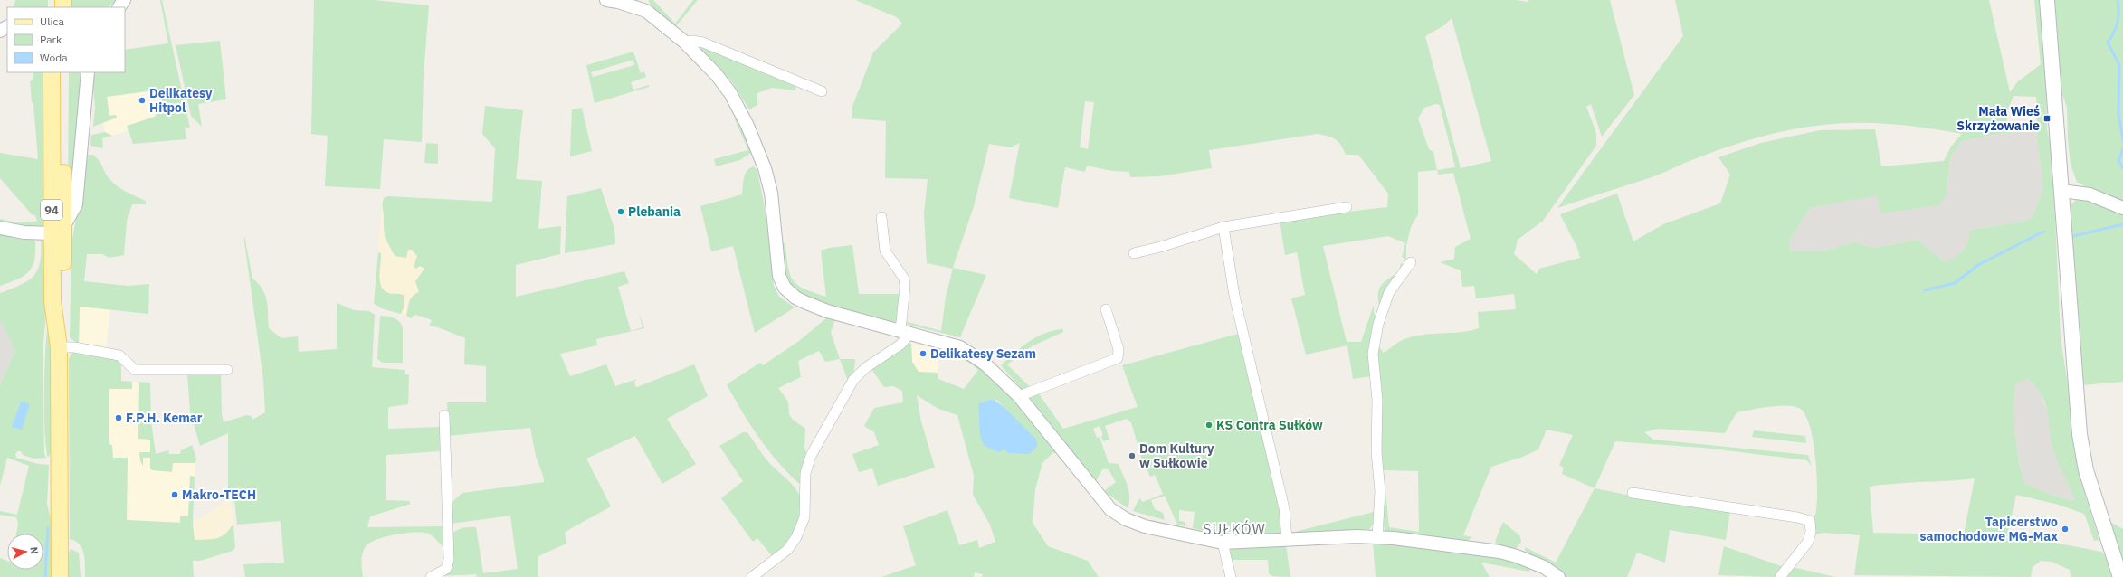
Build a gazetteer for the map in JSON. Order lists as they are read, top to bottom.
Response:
{
  "streets": {
    "main road": ["94"]
  },
  "districts": ["SUŁKÓW"],
  "places": {
    "other": [
      "Delikatesy Hitpol",
      "Plebania",
      "Delikatesy Sezam",
      "F.P.H. Kemar",
      "KS Contra Sułków",
      "Dom Kultury w Sułkowie",
      "Makro-TECH",
      "Tapicerstwo samochodowe MG-Max"
    ],
    "transit": ["Mała Wieś Skrzyżowanie"]
  },
  "legend": ["Ulica", "Park", "Woda"],
  "north": "right"
}
